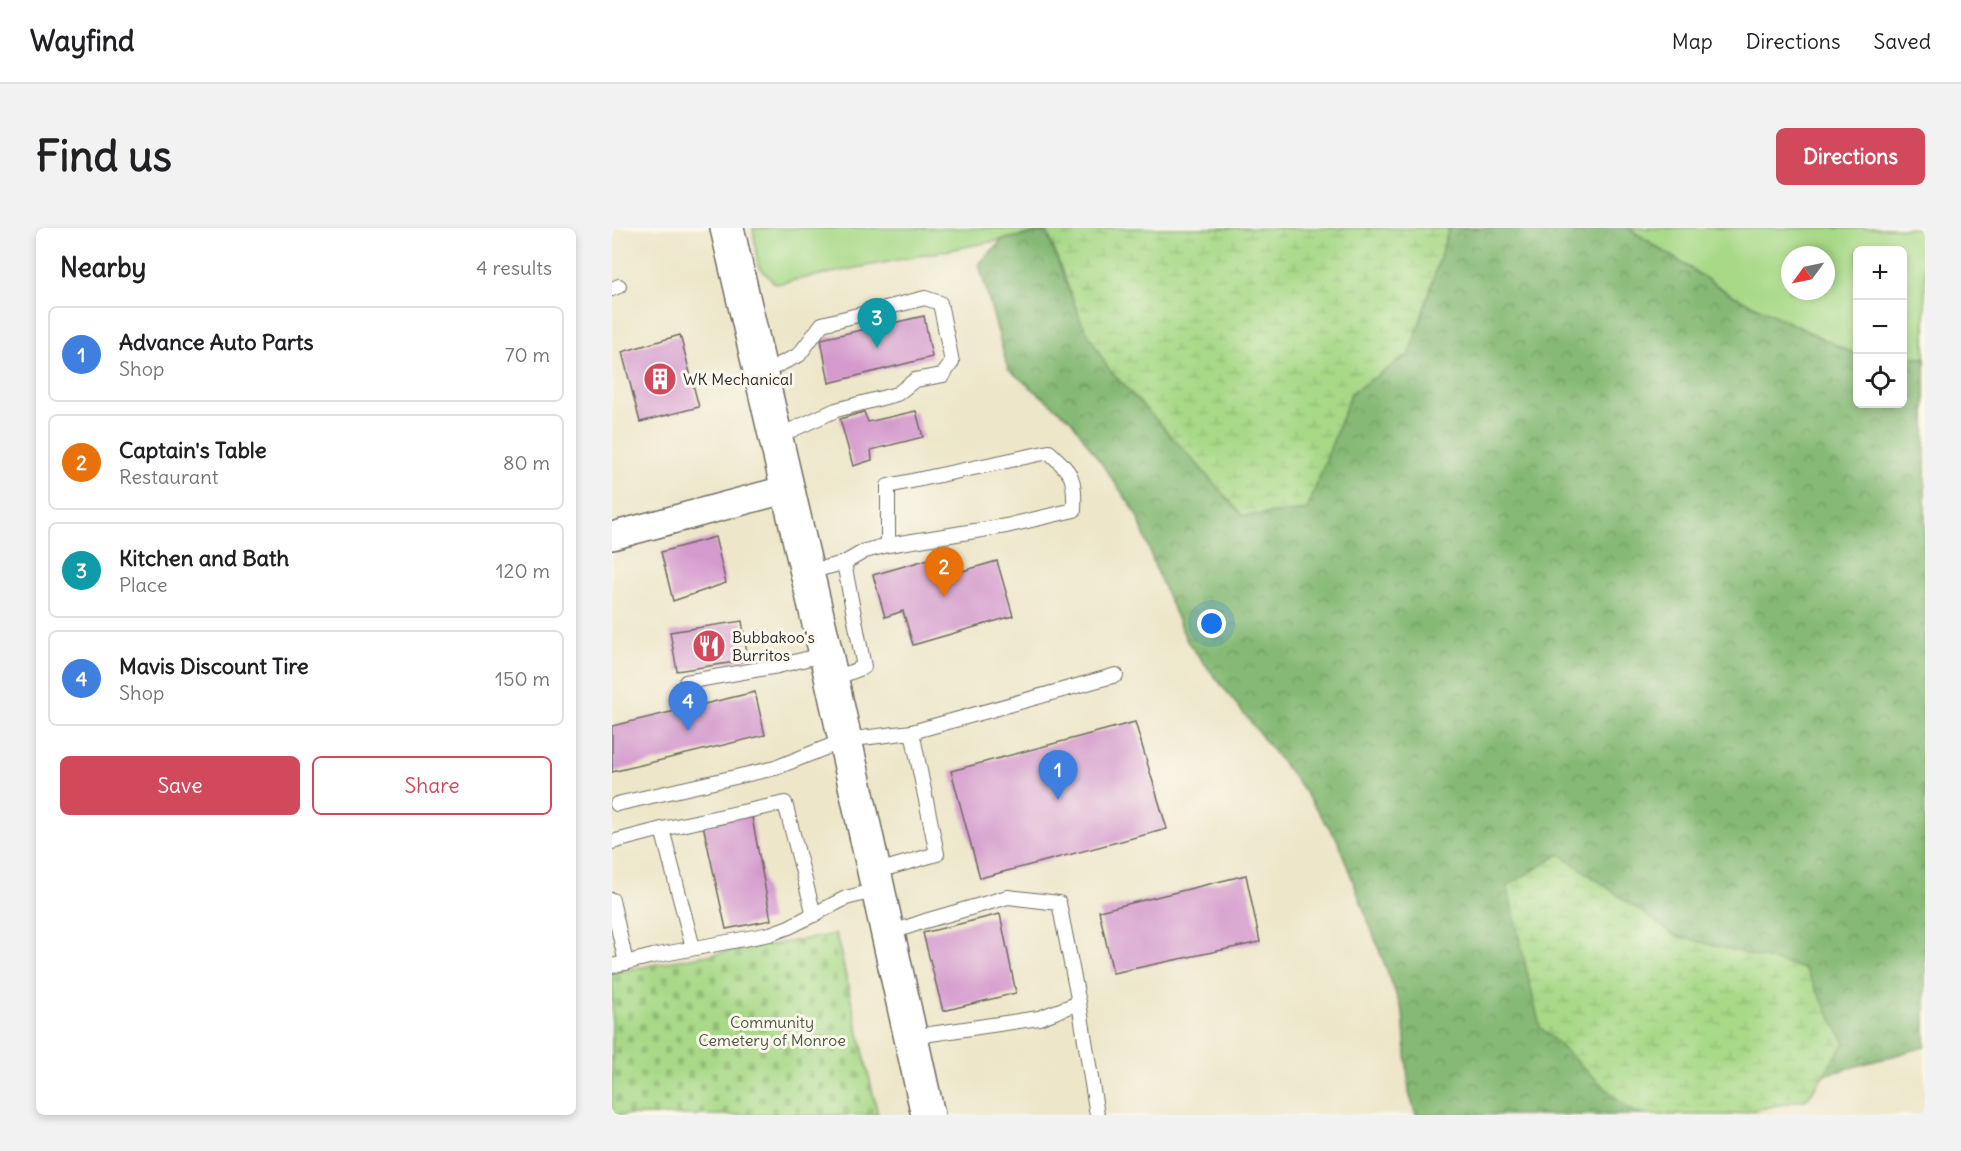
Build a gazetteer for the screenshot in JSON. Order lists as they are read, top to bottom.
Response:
{
  "parks": ["Community Cemetery of Monroe"],
  "places": {
    "building": ["WK Mechanical"],
    "restaurant": ["Bubbakoo's Burritos"]
  },
  "north": "bottom left",
  "page": {
    "header": "Wayfind",
    "nav": ["Map", "Directions", "Saved"],
    "buttons": [
      "Directions",
      ["Save", "Share"]
    ],
    "title": "Find us",
    "heading": ["Nearby", "4 results"],
    "map_buttons": ["+", "−"],
    "pins": [
      "3",
      "2",
      "4",
      "1"
    ],
    "list": [
      {
        "mark": "1",
        "name": "Advance Auto Parts",
        "note": "Shop",
        "value": "70 m"
      },
      {
        "mark": "2",
        "name": "Captain's Table",
        "note": "Restaurant",
        "value": "80 m"
      },
      {
        "mark": "3",
        "name": "Kitchen and Bath",
        "note": "Place",
        "value": "120 m"
      },
      {
        "mark": "4",
        "name": "Mavis Discount Tire",
        "note": "Shop",
        "value": "150 m"
      }
    ]
  }
}
